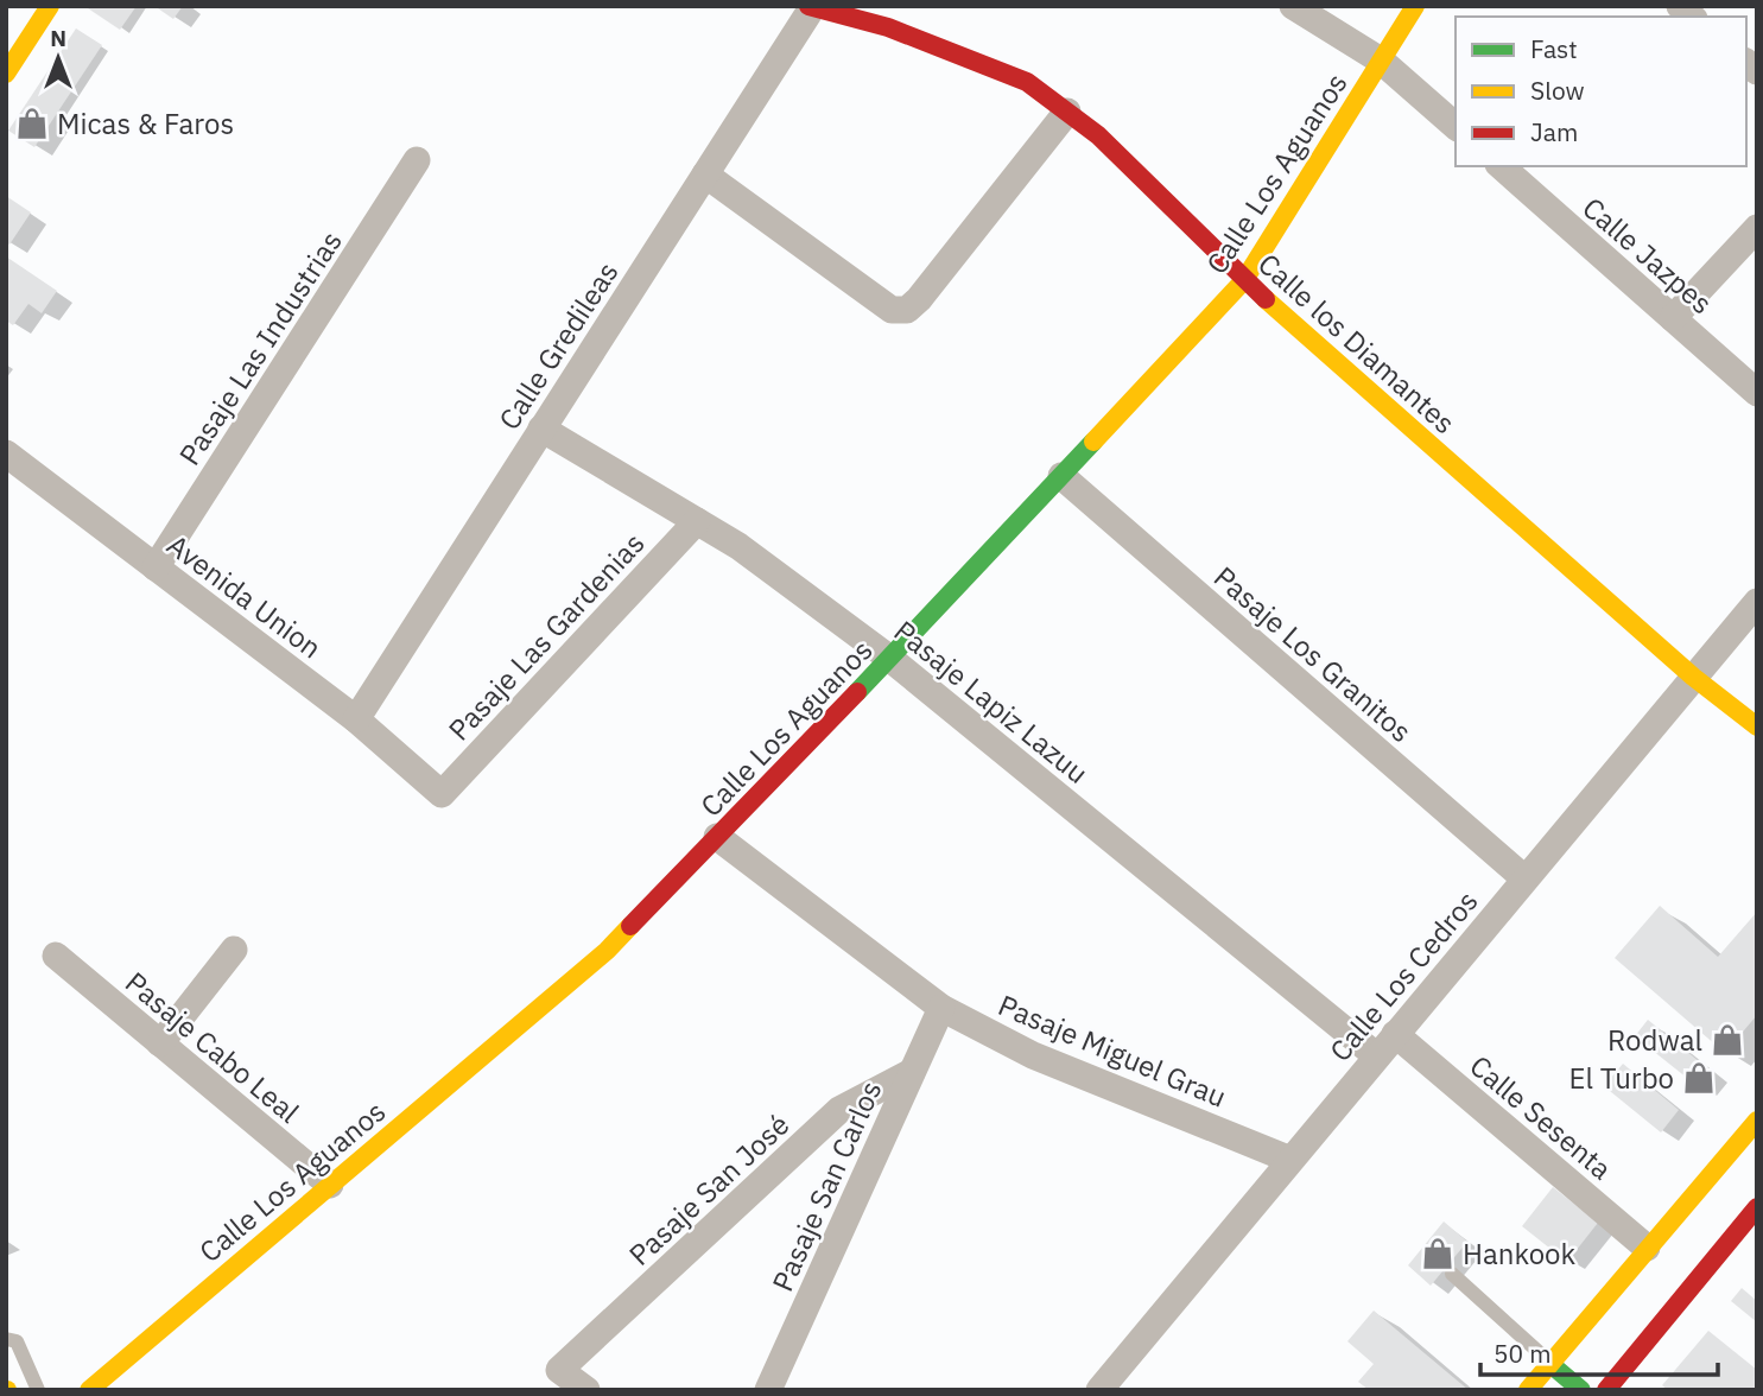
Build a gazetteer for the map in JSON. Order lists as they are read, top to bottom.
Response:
{
  "streets": {
    "street": [
      "Calle Los Aguanos",
      "Calle Jazpes",
      "Calle los Diamantes",
      "Calle Gredileas",
      "Pasaje Las Industrias",
      "Avenida Union",
      "Pasaje Las Gardenias",
      "Pasaje Los Granitos",
      "Pasaje Lapiz Lazuu",
      "Calle Los Cedros",
      "Pasaje Cabo Leal",
      "Pasaje Miguel Grau",
      "Calle Sesenta",
      "Pasaje San Carlos",
      "Pasaje San José"
    ]
  },
  "crossings": [
    ["Calle Los Aguanos", "Calle los Diamantes"],
    ["Calle Los Aguanos", "Pasaje Los Granitos"],
    ["Calle Los Aguanos", "Pasaje Lapiz Lazuu"],
    ["Calle Los Aguanos", "Pasaje Cabo Leal"],
    ["Calle Los Aguanos", "Pasaje Miguel Grau"],
    ["Calle los Diamantes", "Calle Gredileas"],
    ["Calle los Diamantes", "Calle Los Cedros"],
    ["Calle Gredileas", "Avenida Union"],
    ["Calle Gredileas", "Pasaje Lapiz Lazuu"],
    ["Pasaje Las Industrias", "Avenida Union"],
    ["Avenida Union", "Pasaje Las Gardenias"],
    ["Pasaje Las Gardenias", "Pasaje Lapiz Lazuu"],
    ["Pasaje Los Granitos", "Calle Los Cedros"],
    ["Pasaje Lapiz Lazuu", "Calle Los Cedros"],
    ["Calle Los Cedros", "Pasaje Miguel Grau"],
    ["Calle Los Cedros", "Calle Sesenta"],
    ["Pasaje Miguel Grau", "Pasaje San Carlos"],
    ["Pasaje San Carlos", "Pasaje San José"]
  ],
  "places": {
    "shop": [
      "Micas & Faros",
      "Rodwal",
      "El Turbo",
      "Hankook"
    ]
  },
  "legend": ["Fast", "Slow", "Jam"],
  "scale_bar": "50 m",
  "north": "top"
}
